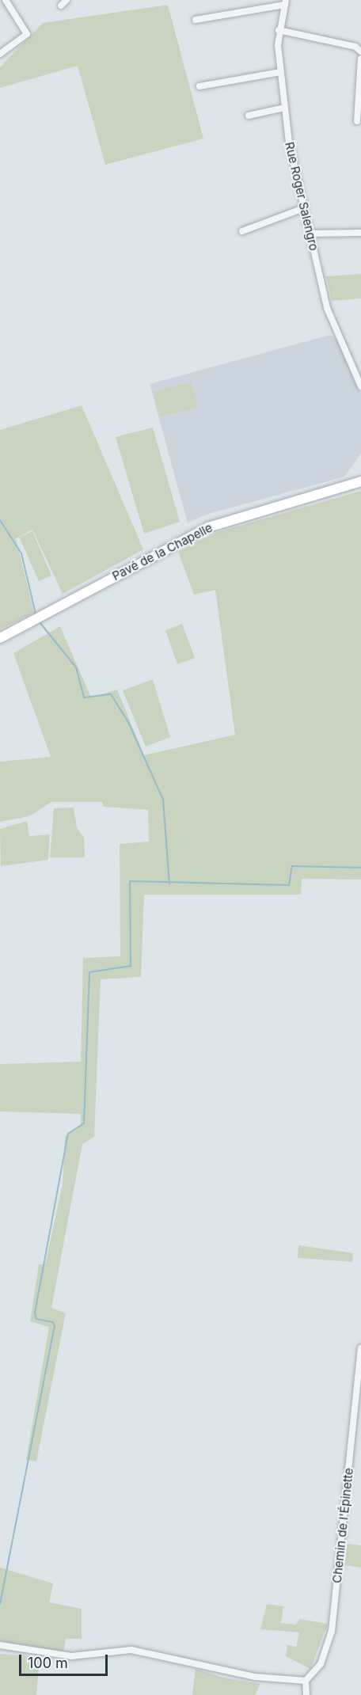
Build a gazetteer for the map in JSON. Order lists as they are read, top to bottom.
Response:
{
  "streets": {
    "main road": ["Pavé de la Chapelle"],
    "street": ["Rue Roger Salengro", "Chemin de l'Épinette"]
  },
  "scale_bar": "100 m"
}
